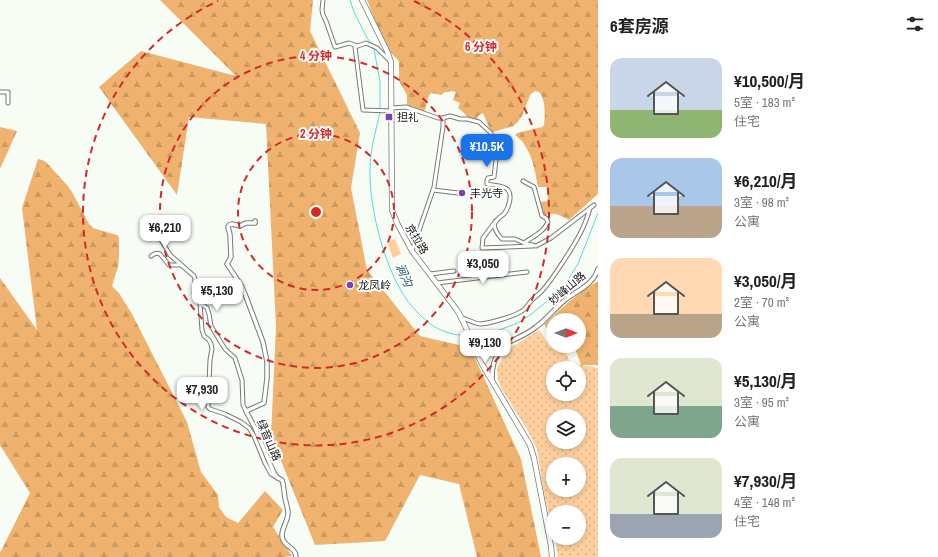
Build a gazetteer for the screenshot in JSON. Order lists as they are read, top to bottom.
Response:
{
  "streets": {
    "highway": ["京拉路"],
    "street": ["妙峰山路", "绿音山路"]
  },
  "crossings": [
    ["京拉路", "妙峰山路"]
  ],
  "water": ["涧沟"],
  "places": {
    "transit": ["担礼"],
    "other": ["丰光寺", "龙凤岭"]
  },
  "north": "right",
  "page": {
    "heading": "6套房源",
    "list": [
      {
        "name": "¥10,500/月",
        "note": "5室 · 183 m² · 住宅"
      },
      {
        "name": "¥6,210/月",
        "note": "3室 · 98 m² · 公寓"
      },
      {
        "name": "¥3,050/月",
        "note": "2室 · 70 m² · 公寓"
      },
      {
        "name": "¥5,130/月",
        "note": "3室 · 95 m² · 公寓"
      },
      {
        "name": "¥7,930/月",
        "note": "4室 · 148 m² · 住宅"
      }
    ],
    "price": [
      "¥10.5K",
      "¥6,210",
      "¥3,050",
      "¥5,130",
      "¥9,130",
      "¥7,930"
    ],
    "map_buttons": ["+", "−"]
  },
  "rings": ["6 分钟", "4 分钟", "2 分钟"]
}
